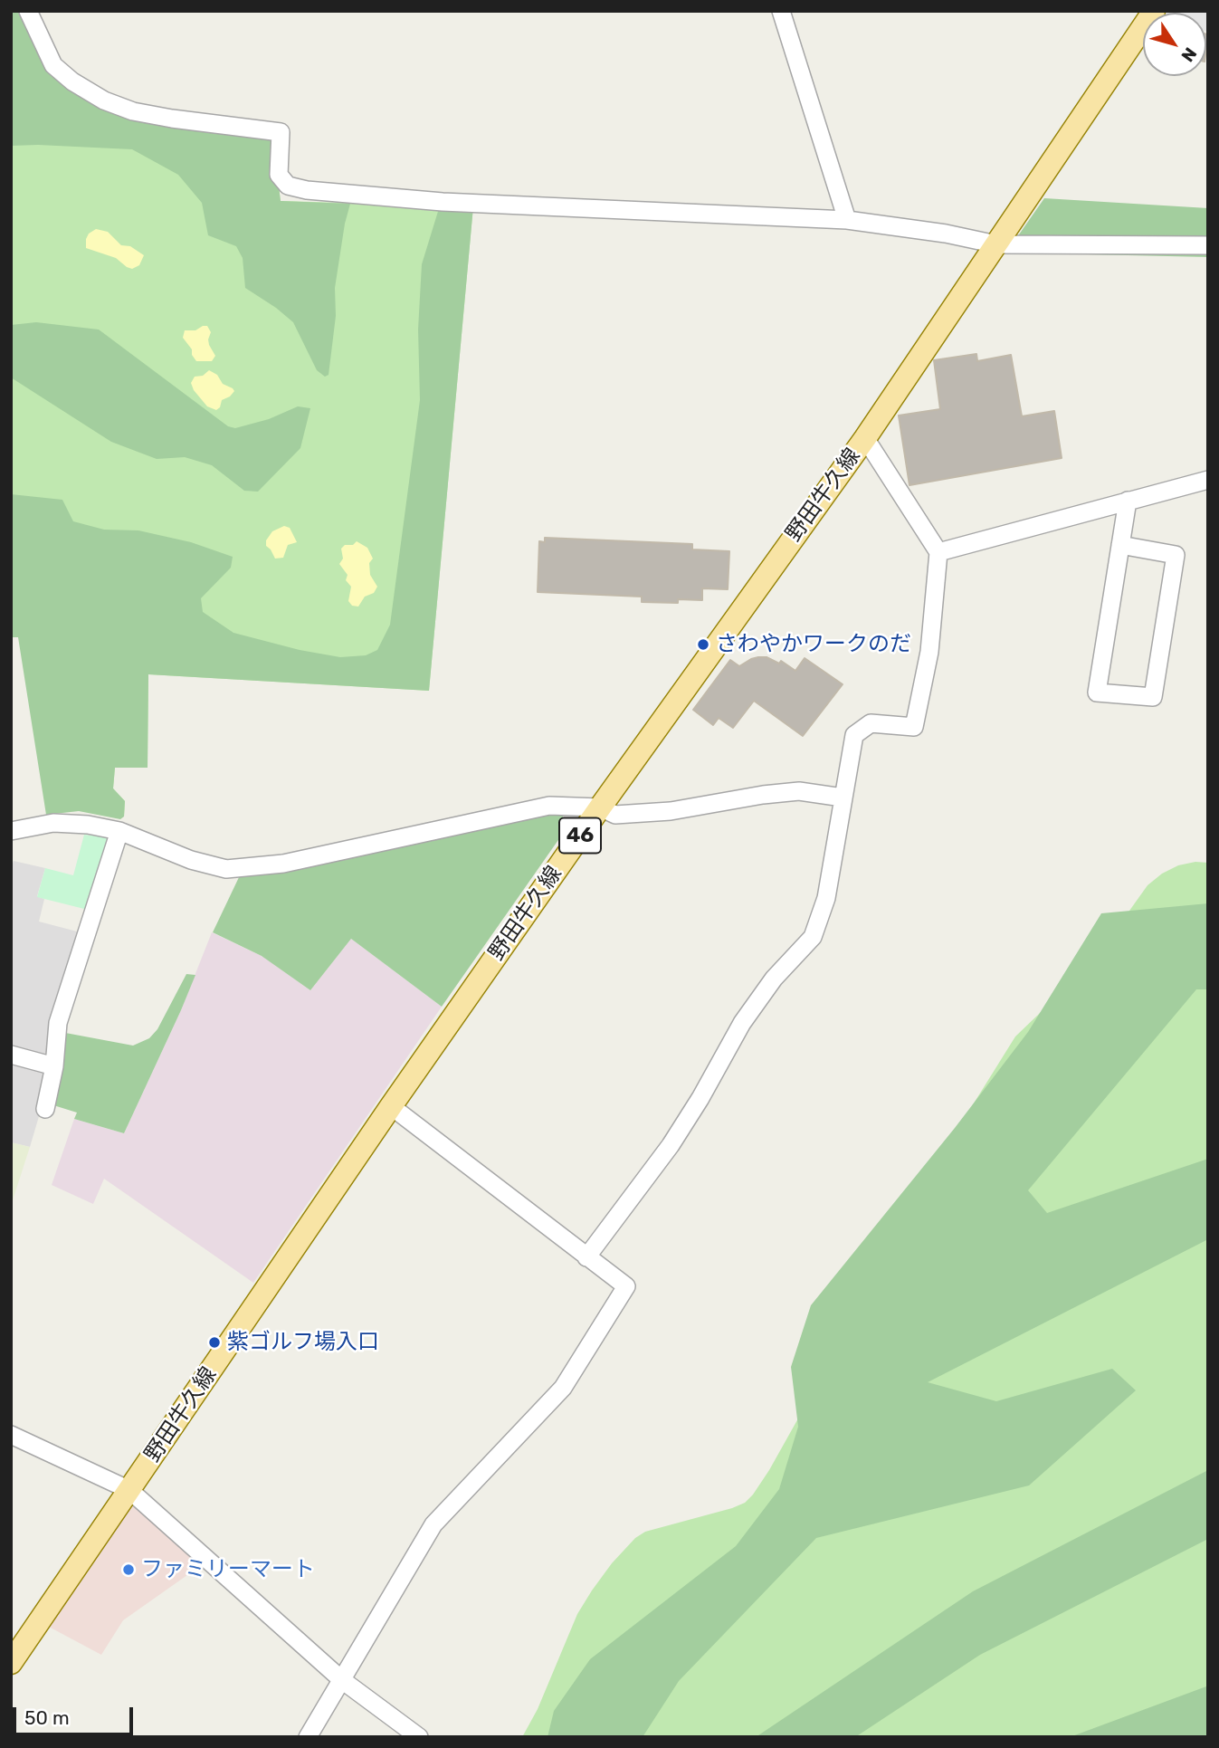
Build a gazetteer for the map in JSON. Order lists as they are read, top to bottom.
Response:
{
  "streets": {
    "main road": ["野田牛久線", "46"]
  },
  "places": ["さわやかワークのだ", "紫ゴルフ場入口", "ファミリーマート"],
  "scale_bar": "50 m",
  "north": "bottom right"
}
